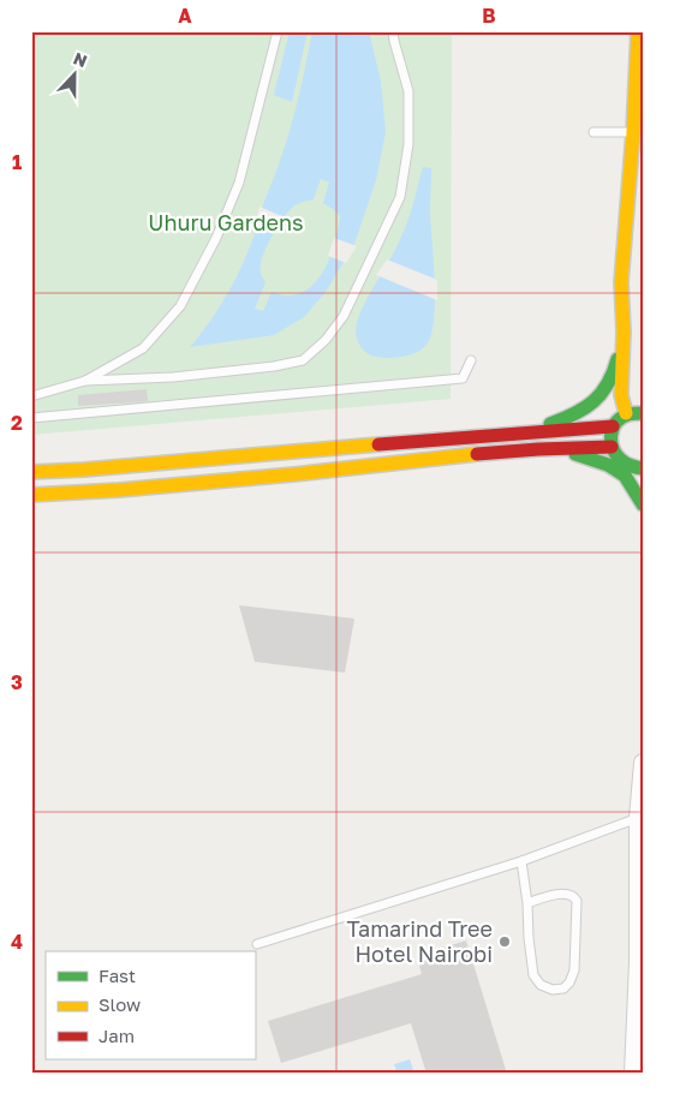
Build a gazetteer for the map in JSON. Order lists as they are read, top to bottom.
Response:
{
  "parks": ["Uhuru Gardens"],
  "places": ["Tamarind Tree Hotel Nairobi"],
  "legend": ["Fast", "Slow", "Jam"],
  "north": "top",
  "grid": {
    "columns": ["A", "B"],
    "rows": [
      "1",
      "2",
      "3",
      "4"
    ]
  }
}
